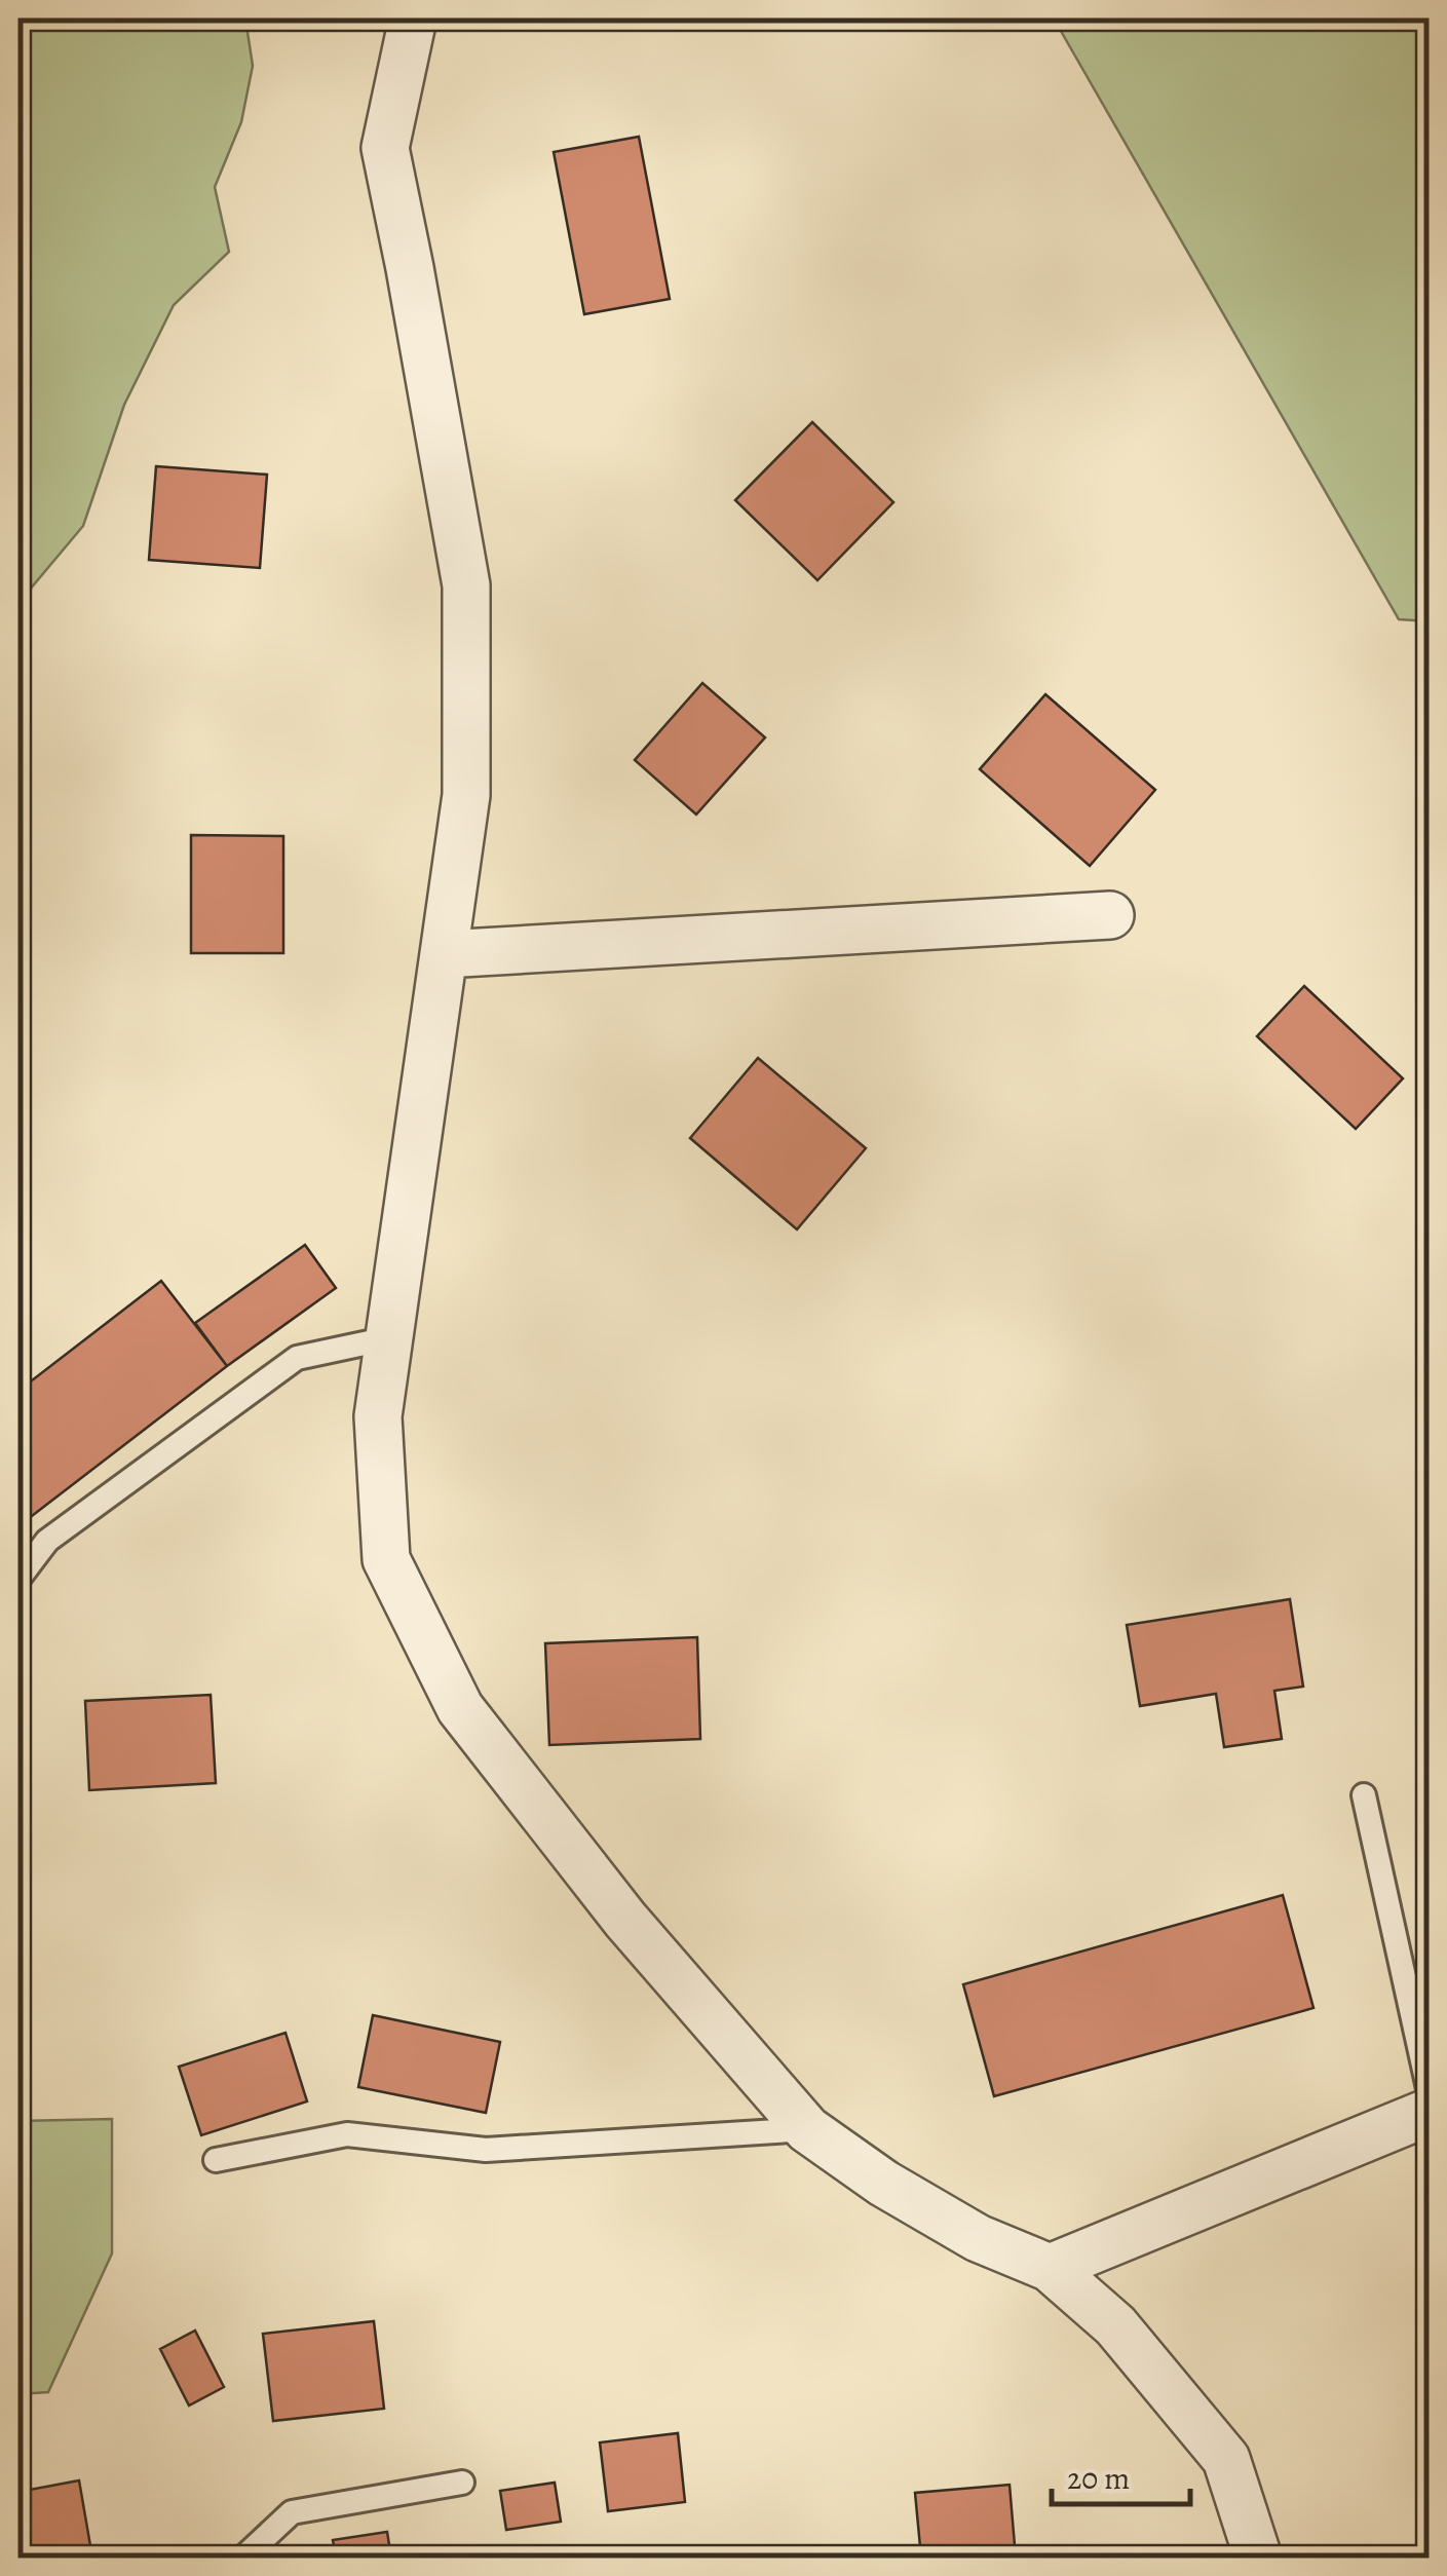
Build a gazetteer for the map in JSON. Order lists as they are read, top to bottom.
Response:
{
  "scale_bar": "20 m"
}
